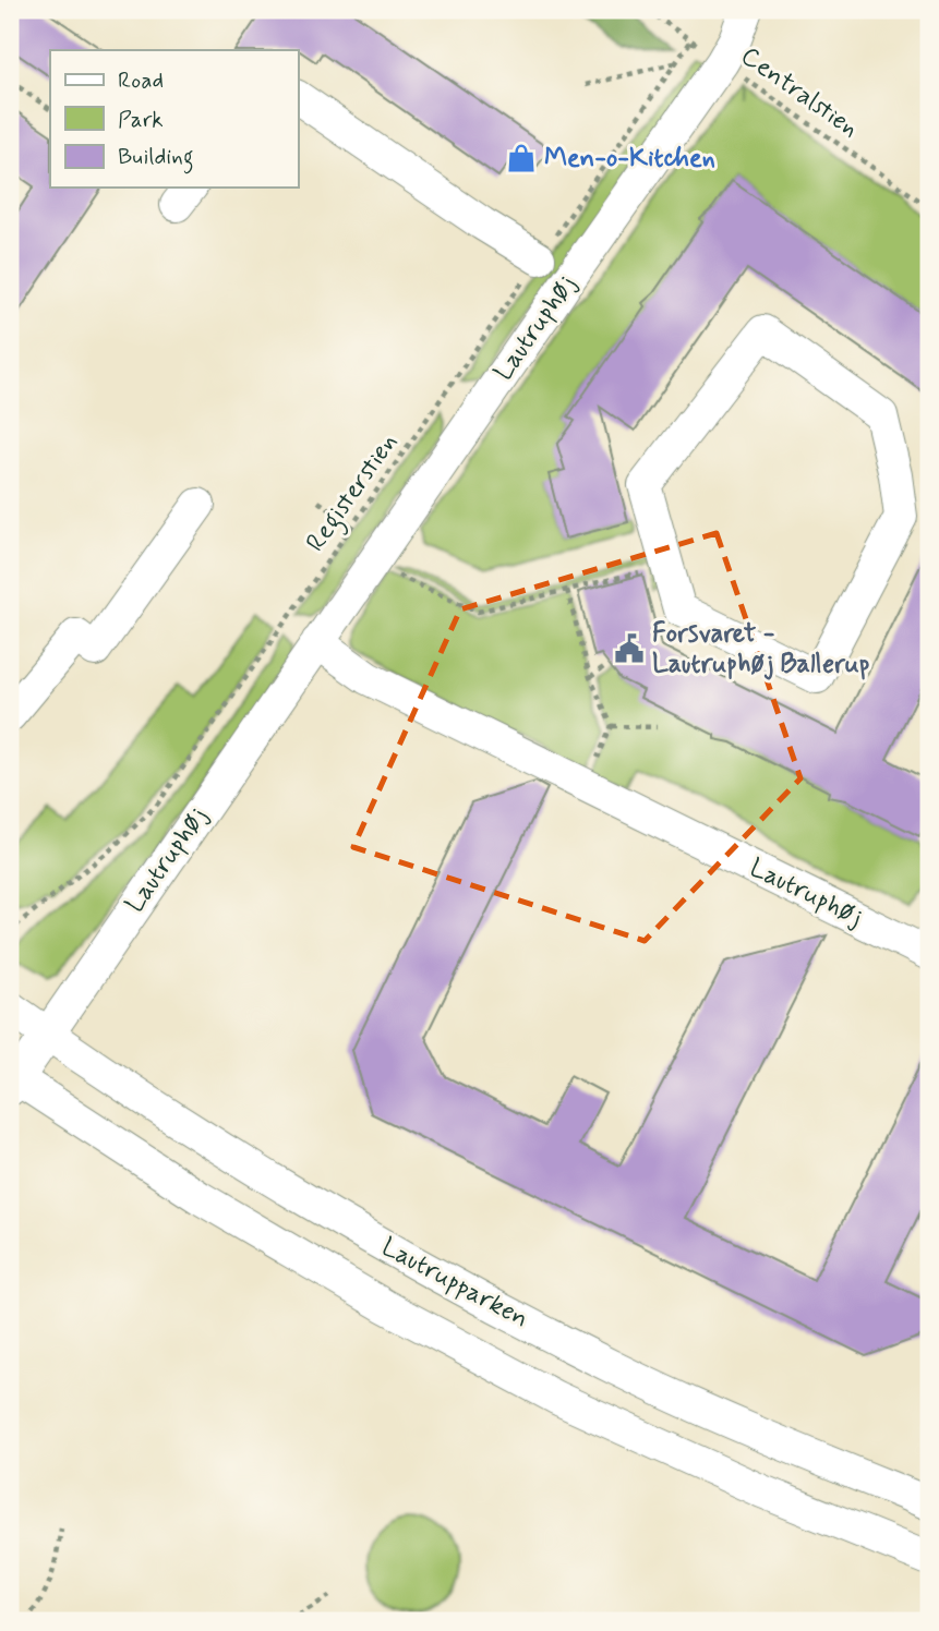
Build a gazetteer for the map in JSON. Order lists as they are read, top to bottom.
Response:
{
  "streets": {
    "street": ["Lautruphøj", "Lautrupparken"],
    "path": ["Centralstien", "Registerstien"]
  },
  "crossings": [
    ["Centralstien", "Lautruphøj"],
    ["Centralstien", "Registerstien"],
    ["Lautruphøj", "Lautrupparken"]
  ],
  "places": {
    "shop": ["Men-o-Kitchen"],
    "public building": ["Forsvaret - Lautruphøj Ballerup"]
  },
  "legend": ["Road", "Park", "Building"]
}
